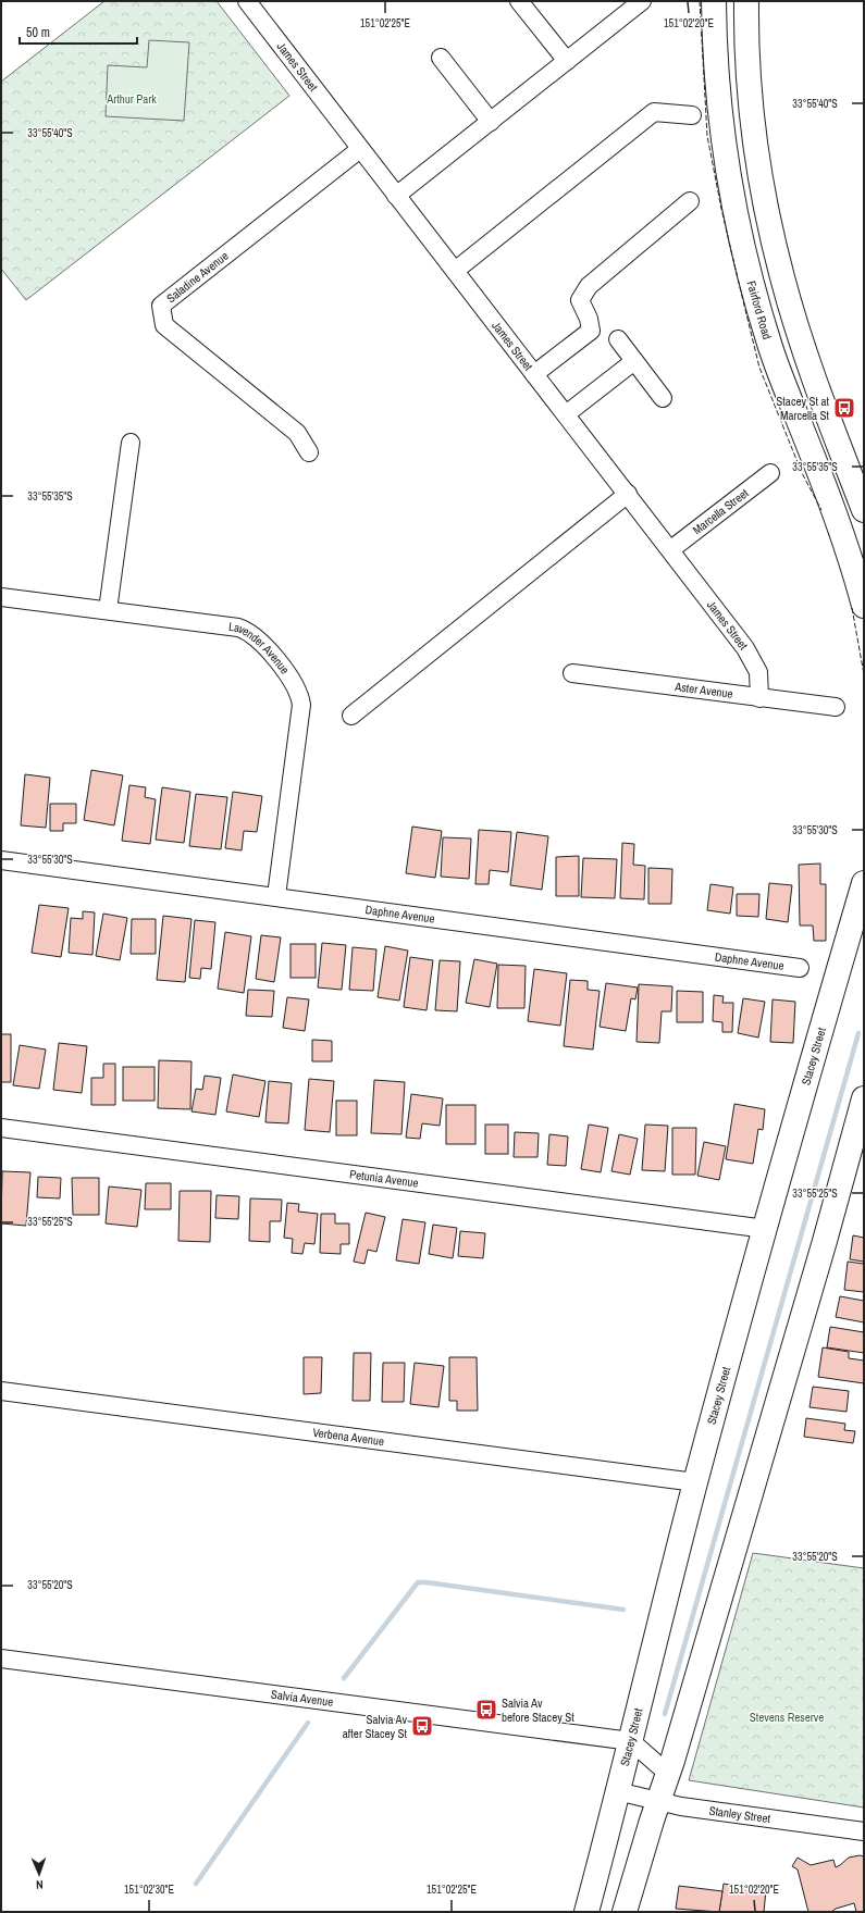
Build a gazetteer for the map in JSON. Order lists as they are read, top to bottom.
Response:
{
  "streets": {
    "highway": ["Fairford Road", "Stacey Street"],
    "street": [
      "James Street",
      "Saladine Avenue",
      "Marcella Street",
      "Lavender Avenue",
      "Aster Avenue",
      "Daphne Avenue",
      "Petunia Avenue",
      "Verbena Avenue",
      "Salvia Avenue",
      "Stanley Street"
    ]
  },
  "crossings": [
    ["James Street", "Saladine Avenue"],
    ["James Street", "Marcella Street"],
    ["James Street", "Aster Avenue"],
    ["Lavender Avenue", "Daphne Avenue"],
    ["Stacey Street", "Petunia Avenue"],
    ["Stacey Street", "Verbena Avenue"],
    ["Stacey Street", "Salvia Avenue"],
    ["Stacey Street", "Stanley Street"]
  ],
  "parks": ["Arthur Park", "Stevens Reserve"],
  "places": {
    "bus stop": ["Stacey St at Marcella St", "Salvia Av before Stacey St", "Salvia Av after Stacey St"]
  },
  "scale_bar": "50 m",
  "north": "bottom",
  "coordinates": [
    "151°02'25\"E",
    "151°02'20\"E",
    "33°55'40\"S",
    "33°55'35\"S",
    "33°55'30\"S",
    "33°55'25\"S",
    "33°55'20\"S",
    "151°02'30\"E"
  ]
}
